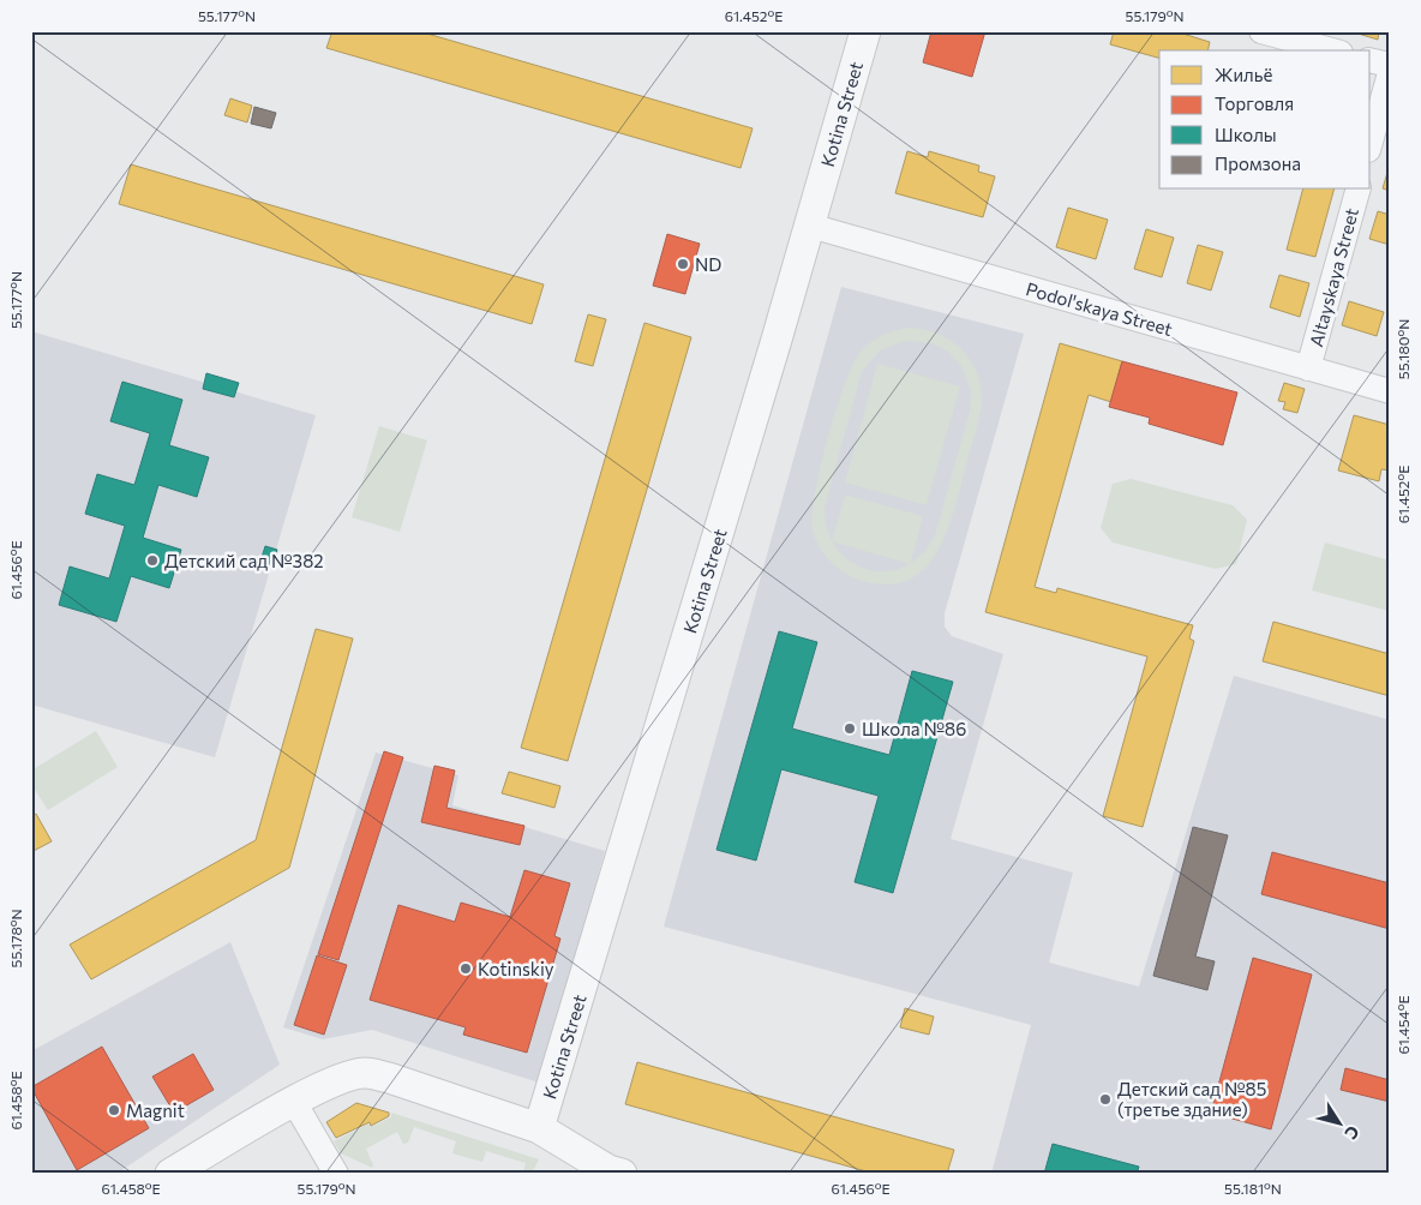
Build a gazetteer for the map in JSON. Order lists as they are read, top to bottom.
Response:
{
  "streets": {
    "street": ["Kotina Street", "Altayskaya Street", "Podol'skaya Street"]
  },
  "crossings": [
    ["Kotina Street", "Podol'skaya Street"],
    ["Altayskaya Street", "Podol'skaya Street"]
  ],
  "places": [
    "ND",
    "Детский сад №382",
    "Школа №86",
    "Kotinskiy",
    "Детский сад №85 (третье здание)",
    "Magnit"
  ],
  "legend": [
    "Жильё",
    "Торговля",
    "Школы",
    "Промзона"
  ],
  "north": "bottom right",
  "coordinates": [
    "55.177°N",
    "61.452°E",
    "55.179°N",
    "55.180°N",
    "61.456°E",
    "55.178°N",
    "61.454°E",
    "61.458°E",
    "55.181°N"
  ]
}
